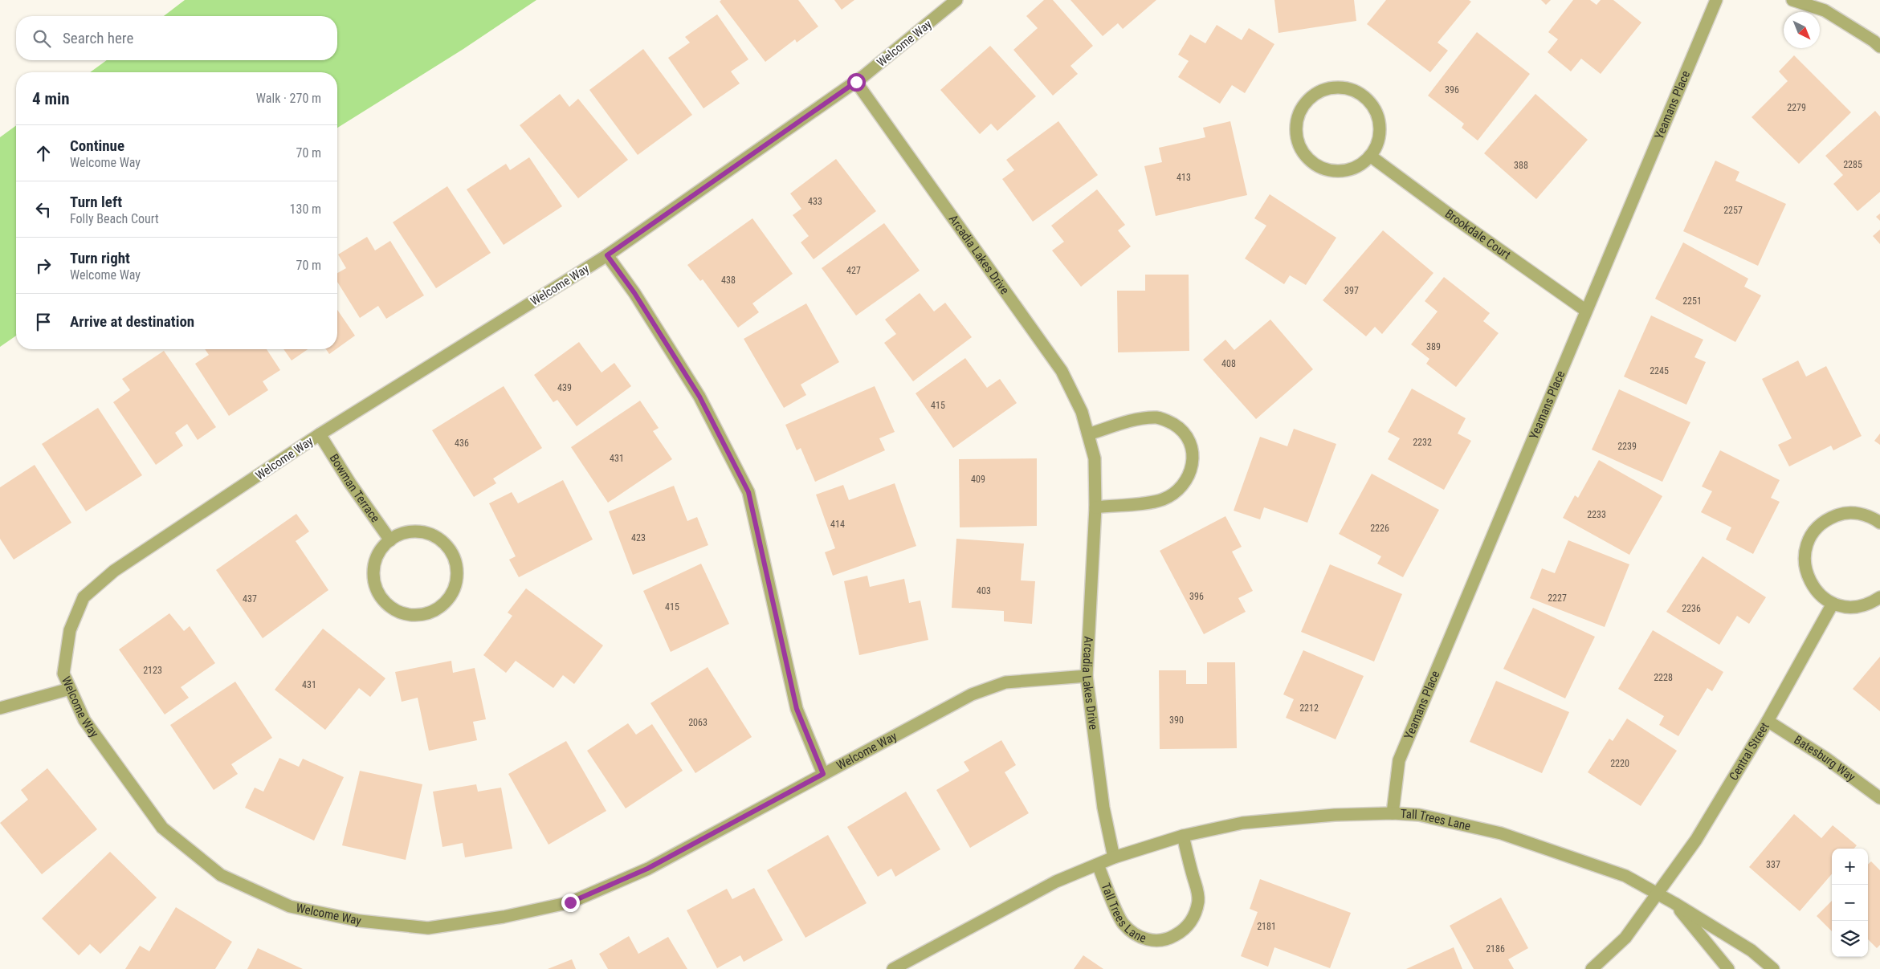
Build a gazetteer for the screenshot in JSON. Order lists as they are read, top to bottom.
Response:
{
  "streets": {
    "street": [
      "Welcome Way",
      "Yeamans Place",
      "Brookdale Court",
      "Arcadia Lakes Drive",
      "Bowman Terrace",
      "Central Street",
      "Batesburg Way",
      "Tall Trees Lane"
    ]
  },
  "crossings": [
    ["Welcome Way", "Arcadia Lakes Drive"],
    ["Welcome Way", "Bowman Terrace"],
    ["Yeamans Place", "Brookdale Court"],
    ["Yeamans Place", "Tall Trees Lane"],
    ["Arcadia Lakes Drive", "Tall Trees Lane"],
    ["Central Street", "Batesburg Way"],
    ["Central Street", "Tall Trees Lane"]
  ],
  "house_numbers": [
    "396",
    "2279",
    "2285",
    "388",
    "413",
    "433",
    "2257",
    "427",
    "438",
    "397",
    "2251",
    "389",
    "408",
    "2245",
    "439",
    "415",
    "2232",
    "436",
    "2239",
    "431",
    "409",
    "2233",
    "414",
    "2226",
    "423",
    "403",
    "396",
    "2227",
    "437",
    "415",
    "2236",
    "2123",
    "2228",
    "431",
    "2212",
    "390",
    "2063",
    "2220",
    "337",
    "2181",
    "2186"
  ],
  "north": "bottom right",
  "page": {
    "search": "Search here",
    "heading": ["4 min", "Walk · 270 m"],
    "list": [
      ["Continue", "Welcome Way", "70 m"],
      ["Turn left", "Folly Beach Court", "130 m"],
      ["Turn right", "Welcome Way", "70 m"],
      "Arrive at destination"
    ],
    "map_buttons": ["+", "−"]
  }
}
